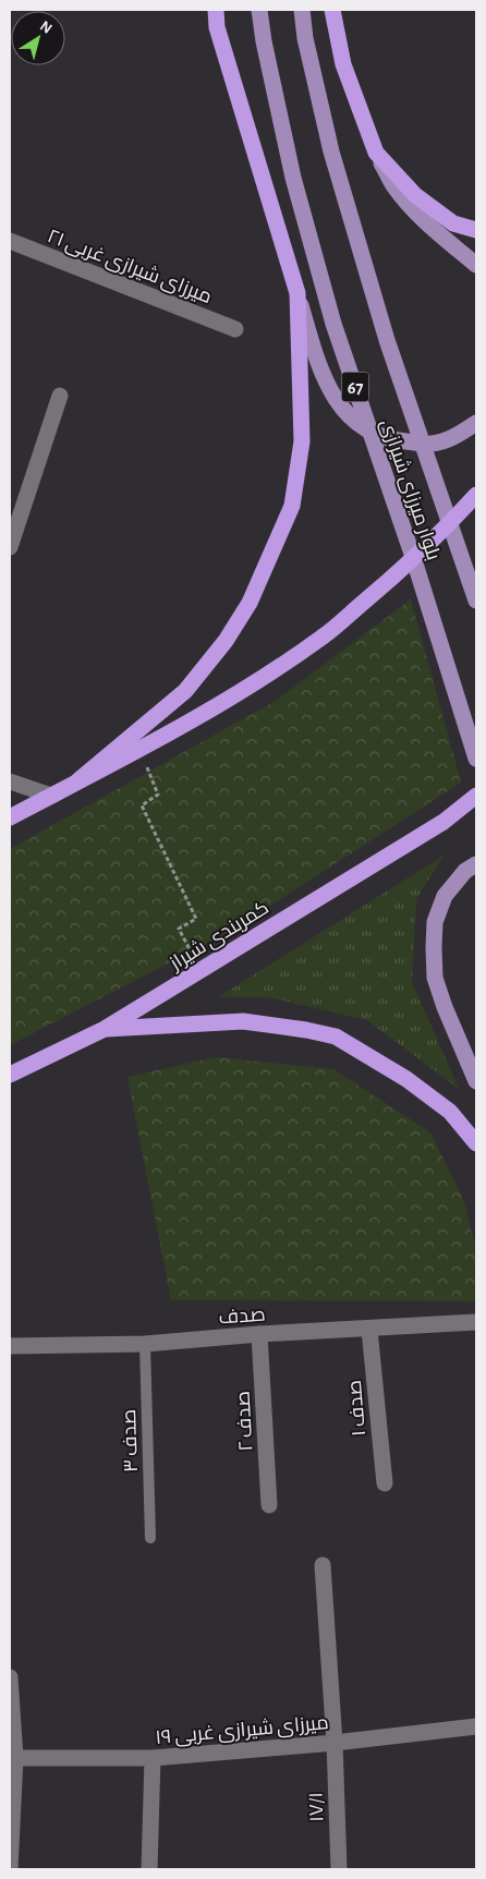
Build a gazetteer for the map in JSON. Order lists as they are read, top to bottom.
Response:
{
  "streets": {
    "highway": ["کمربندی شیراز"],
    "main road": ["67", "بلوار میرزای شیرازی"],
    "street": [
      "۲۱ میرزای شیرازی غربی",
      "صدف",
      "۱ صدف",
      "۲ صدف",
      "۱۹ میرزای شیرازی غربی",
      "۱۷/۱"
    ],
    "lane": ["صدف ۳"]
  },
  "crossings": [
    ["صدف", "۱ صدف"],
    ["صدف", "۲ صدف"],
    ["صدف", "صدف ۳"],
    ["۱۹ میرزای شیرازی غربی", "۱۷/۱"]
  ],
  "north": "top right"
}
